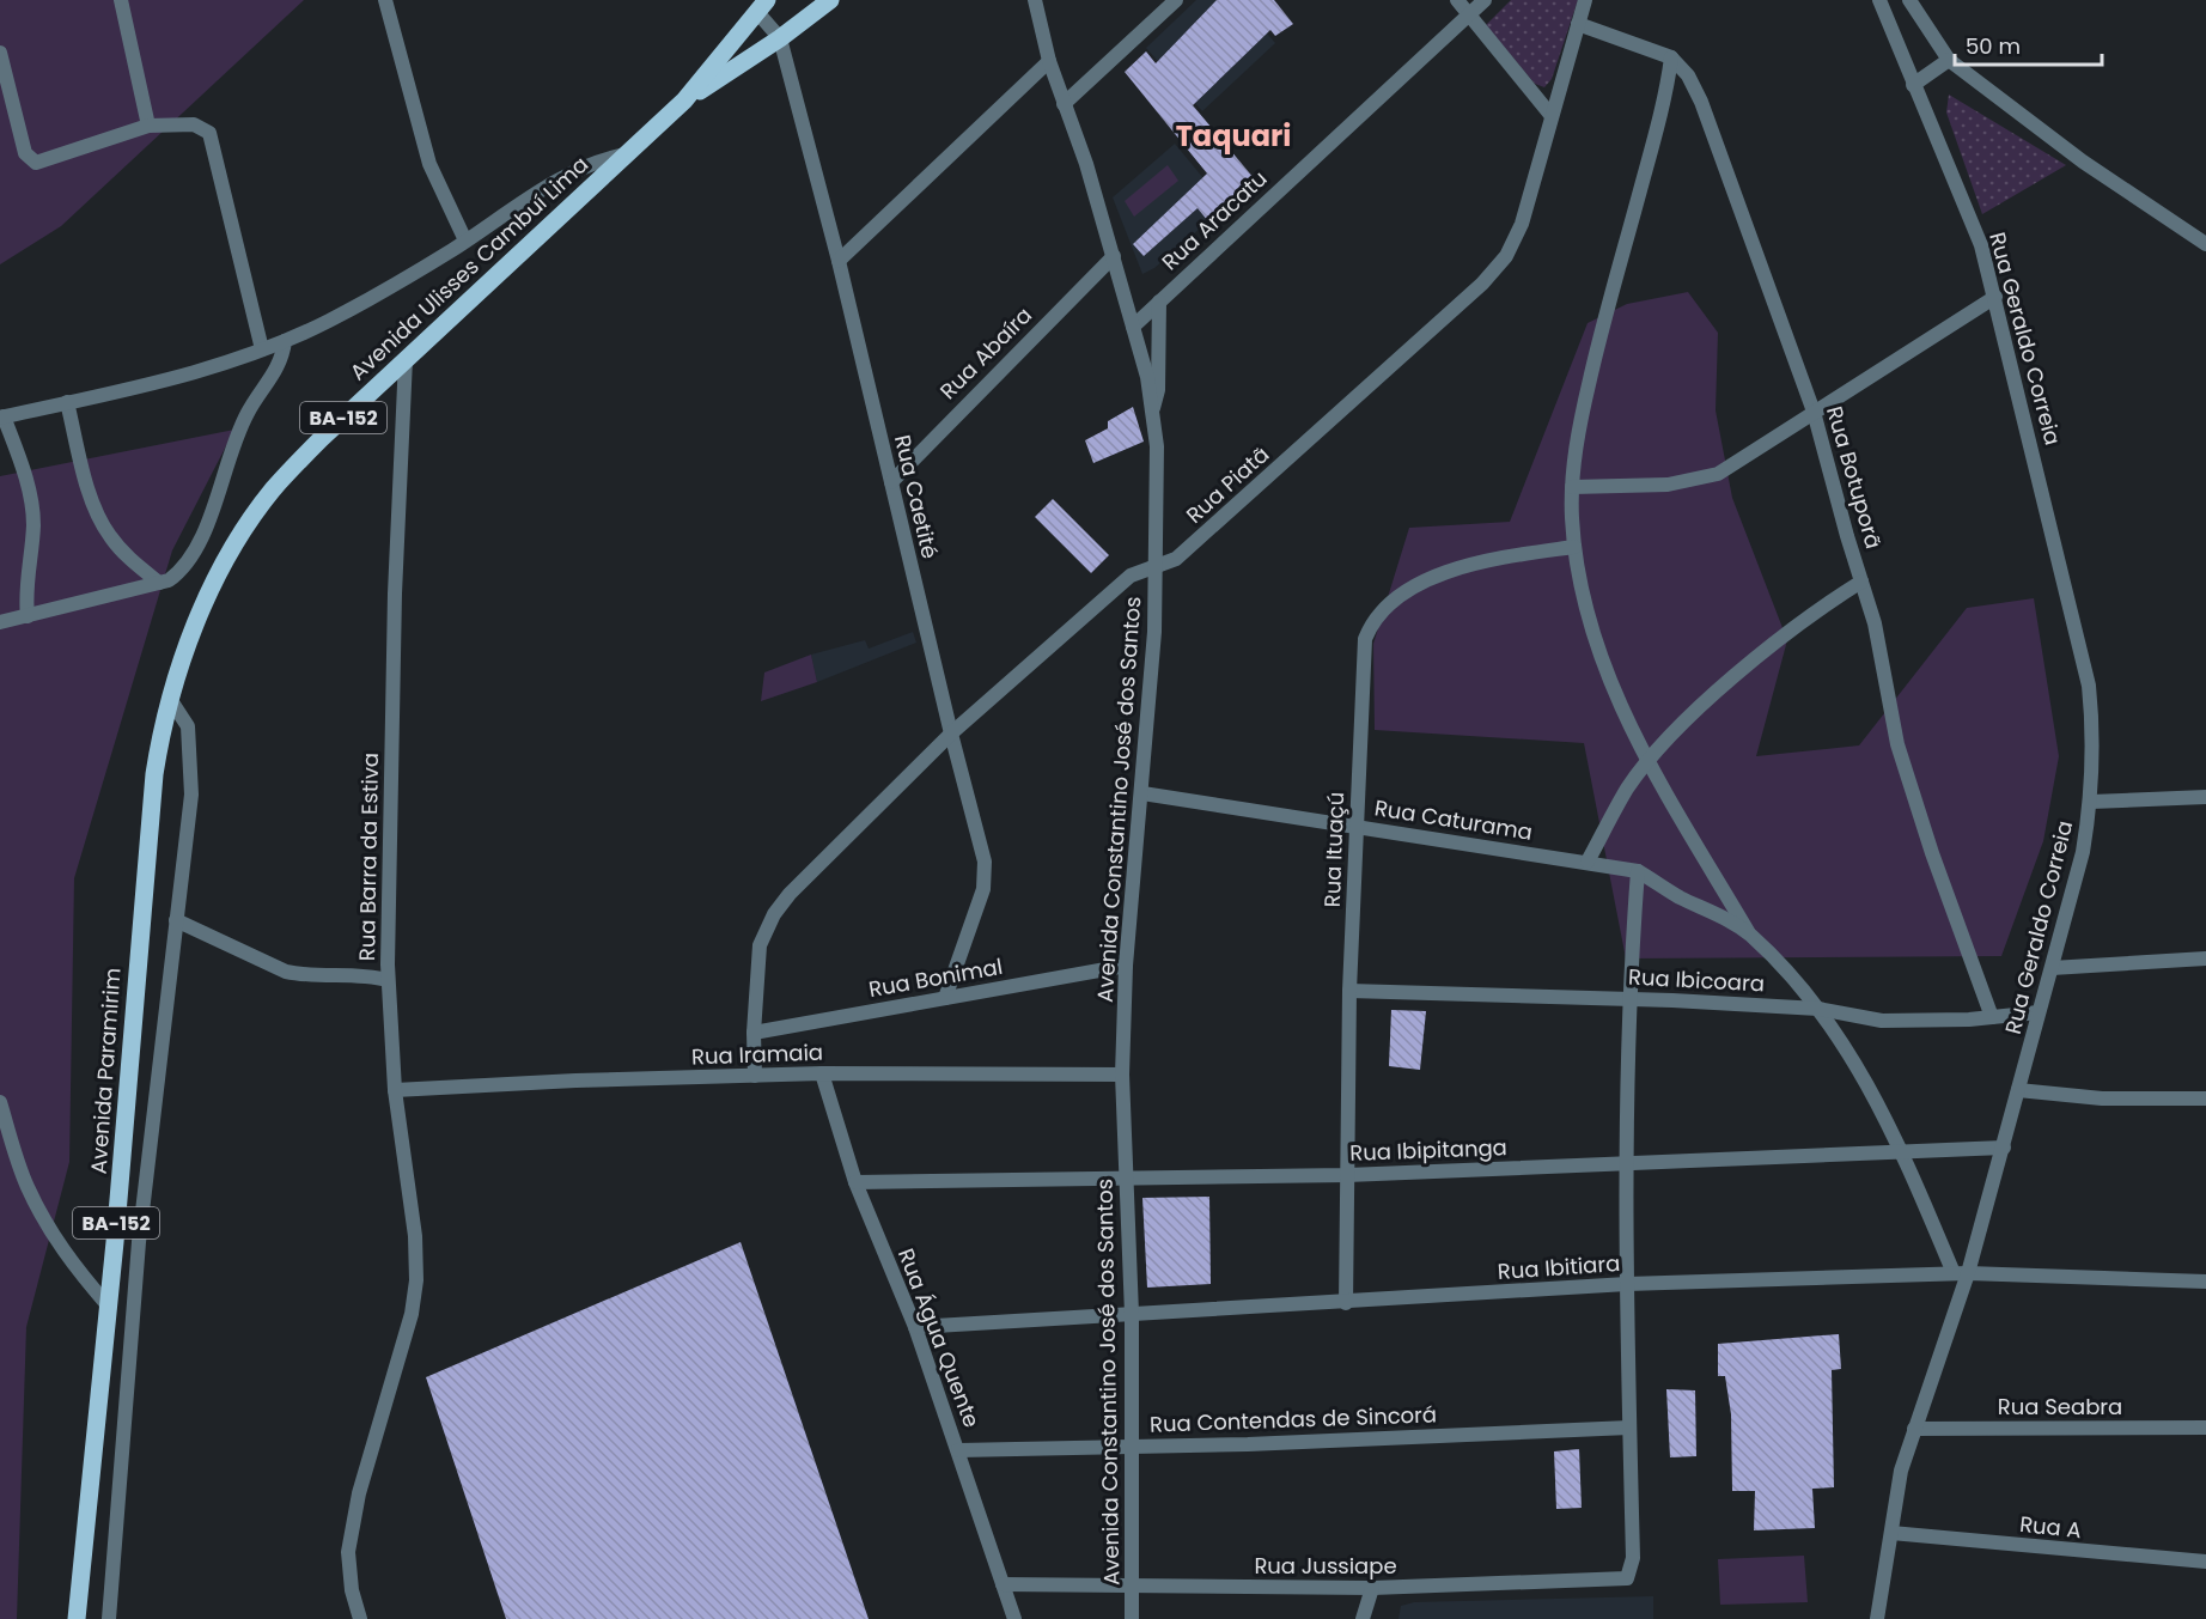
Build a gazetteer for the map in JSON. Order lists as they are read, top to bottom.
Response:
{
  "streets": {
    "main road": ["Avenida Ulisses Cambuí Lima", "BA-152", "Avenida Paramirim"],
    "street": [
      "Rua Aracatu",
      "Rua Geraldo Correia",
      "Rua Abaíra",
      "Rua Botuporã",
      "Rua Piatã",
      "Rua Caetité",
      "Avenida Constantino José dos Santos",
      "Rua Caturama",
      "Rua Ituaçú",
      "Rua Barra da Estiva",
      "Rua Bonimal",
      "Rua Ibicoara",
      "Rua Iramaia",
      "Rua Ibipitanga",
      "Rua Ibitiara",
      "Rua Água Quente",
      "Rua Seabra",
      "Rua Contendas de Sincorá",
      "Rua A",
      "Rua Jussiape"
    ]
  },
  "crossings": [
    ["Rua Aracatu", "Avenida Constantino José dos Santos"],
    ["Avenida Ulisses Cambuí Lima", "Rua Caetité"],
    ["Avenida Ulisses Cambuí Lima", "Rua Barra da Estiva"],
    ["Avenida Ulisses Cambuí Lima", "Avenida Paramirim"],
    ["Rua Geraldo Correia", "Rua Ibicoara"],
    ["Rua Geraldo Correia", "Rua Ibipitanga"],
    ["Rua Geraldo Correia", "Rua Ibitiara"],
    ["Rua Geraldo Correia", "Rua Seabra"],
    ["Rua Geraldo Correia", "Rua A"],
    ["Rua Abaíra", "Rua Caetité"],
    ["Rua Abaíra", "Avenida Constantino José dos Santos"],
    ["Rua Botuporã", "Rua Ibicoara"],
    ["Rua Piatã", "Rua Caetité"],
    ["Rua Piatã", "Avenida Constantino José dos Santos"],
    ["Rua Piatã", "Rua Bonimal"],
    ["Rua Piatã", "Rua Iramaia"],
    ["Rua Caetité", "Rua Bonimal"],
    ["Avenida Constantino José dos Santos", "Rua Caturama"],
    ["Avenida Constantino José dos Santos", "Rua Bonimal"],
    ["Avenida Constantino José dos Santos", "Rua Iramaia"],
    ["Avenida Constantino José dos Santos", "Rua Ibipitanga"],
    ["Avenida Constantino José dos Santos", "Rua Ibitiara"],
    ["Avenida Constantino José dos Santos", "Rua Contendas de Sincorá"],
    ["Avenida Constantino José dos Santos", "Rua Jussiape"],
    ["Rua Caturama", "Rua Ituaçú"],
    ["Rua Ituaçú", "Rua Ibicoara"],
    ["Rua Ituaçú", "Rua Ibipitanga"],
    ["Rua Ituaçú", "Rua Ibitiara"],
    ["Rua Barra da Estiva", "Rua Iramaia"],
    ["Rua Iramaia", "Rua Água Quente"],
    ["Rua Ibipitanga", "Rua Água Quente"],
    ["Rua Ibitiara", "Rua Água Quente"],
    ["Rua Água Quente", "Rua Contendas de Sincorá"],
    ["Rua Água Quente", "Rua Jussiape"],
    ["Rua Contendas de Sincorá", "Rua Jussiape"]
  ],
  "districts": ["Taquari"],
  "scale_bar": "50 m"
}
